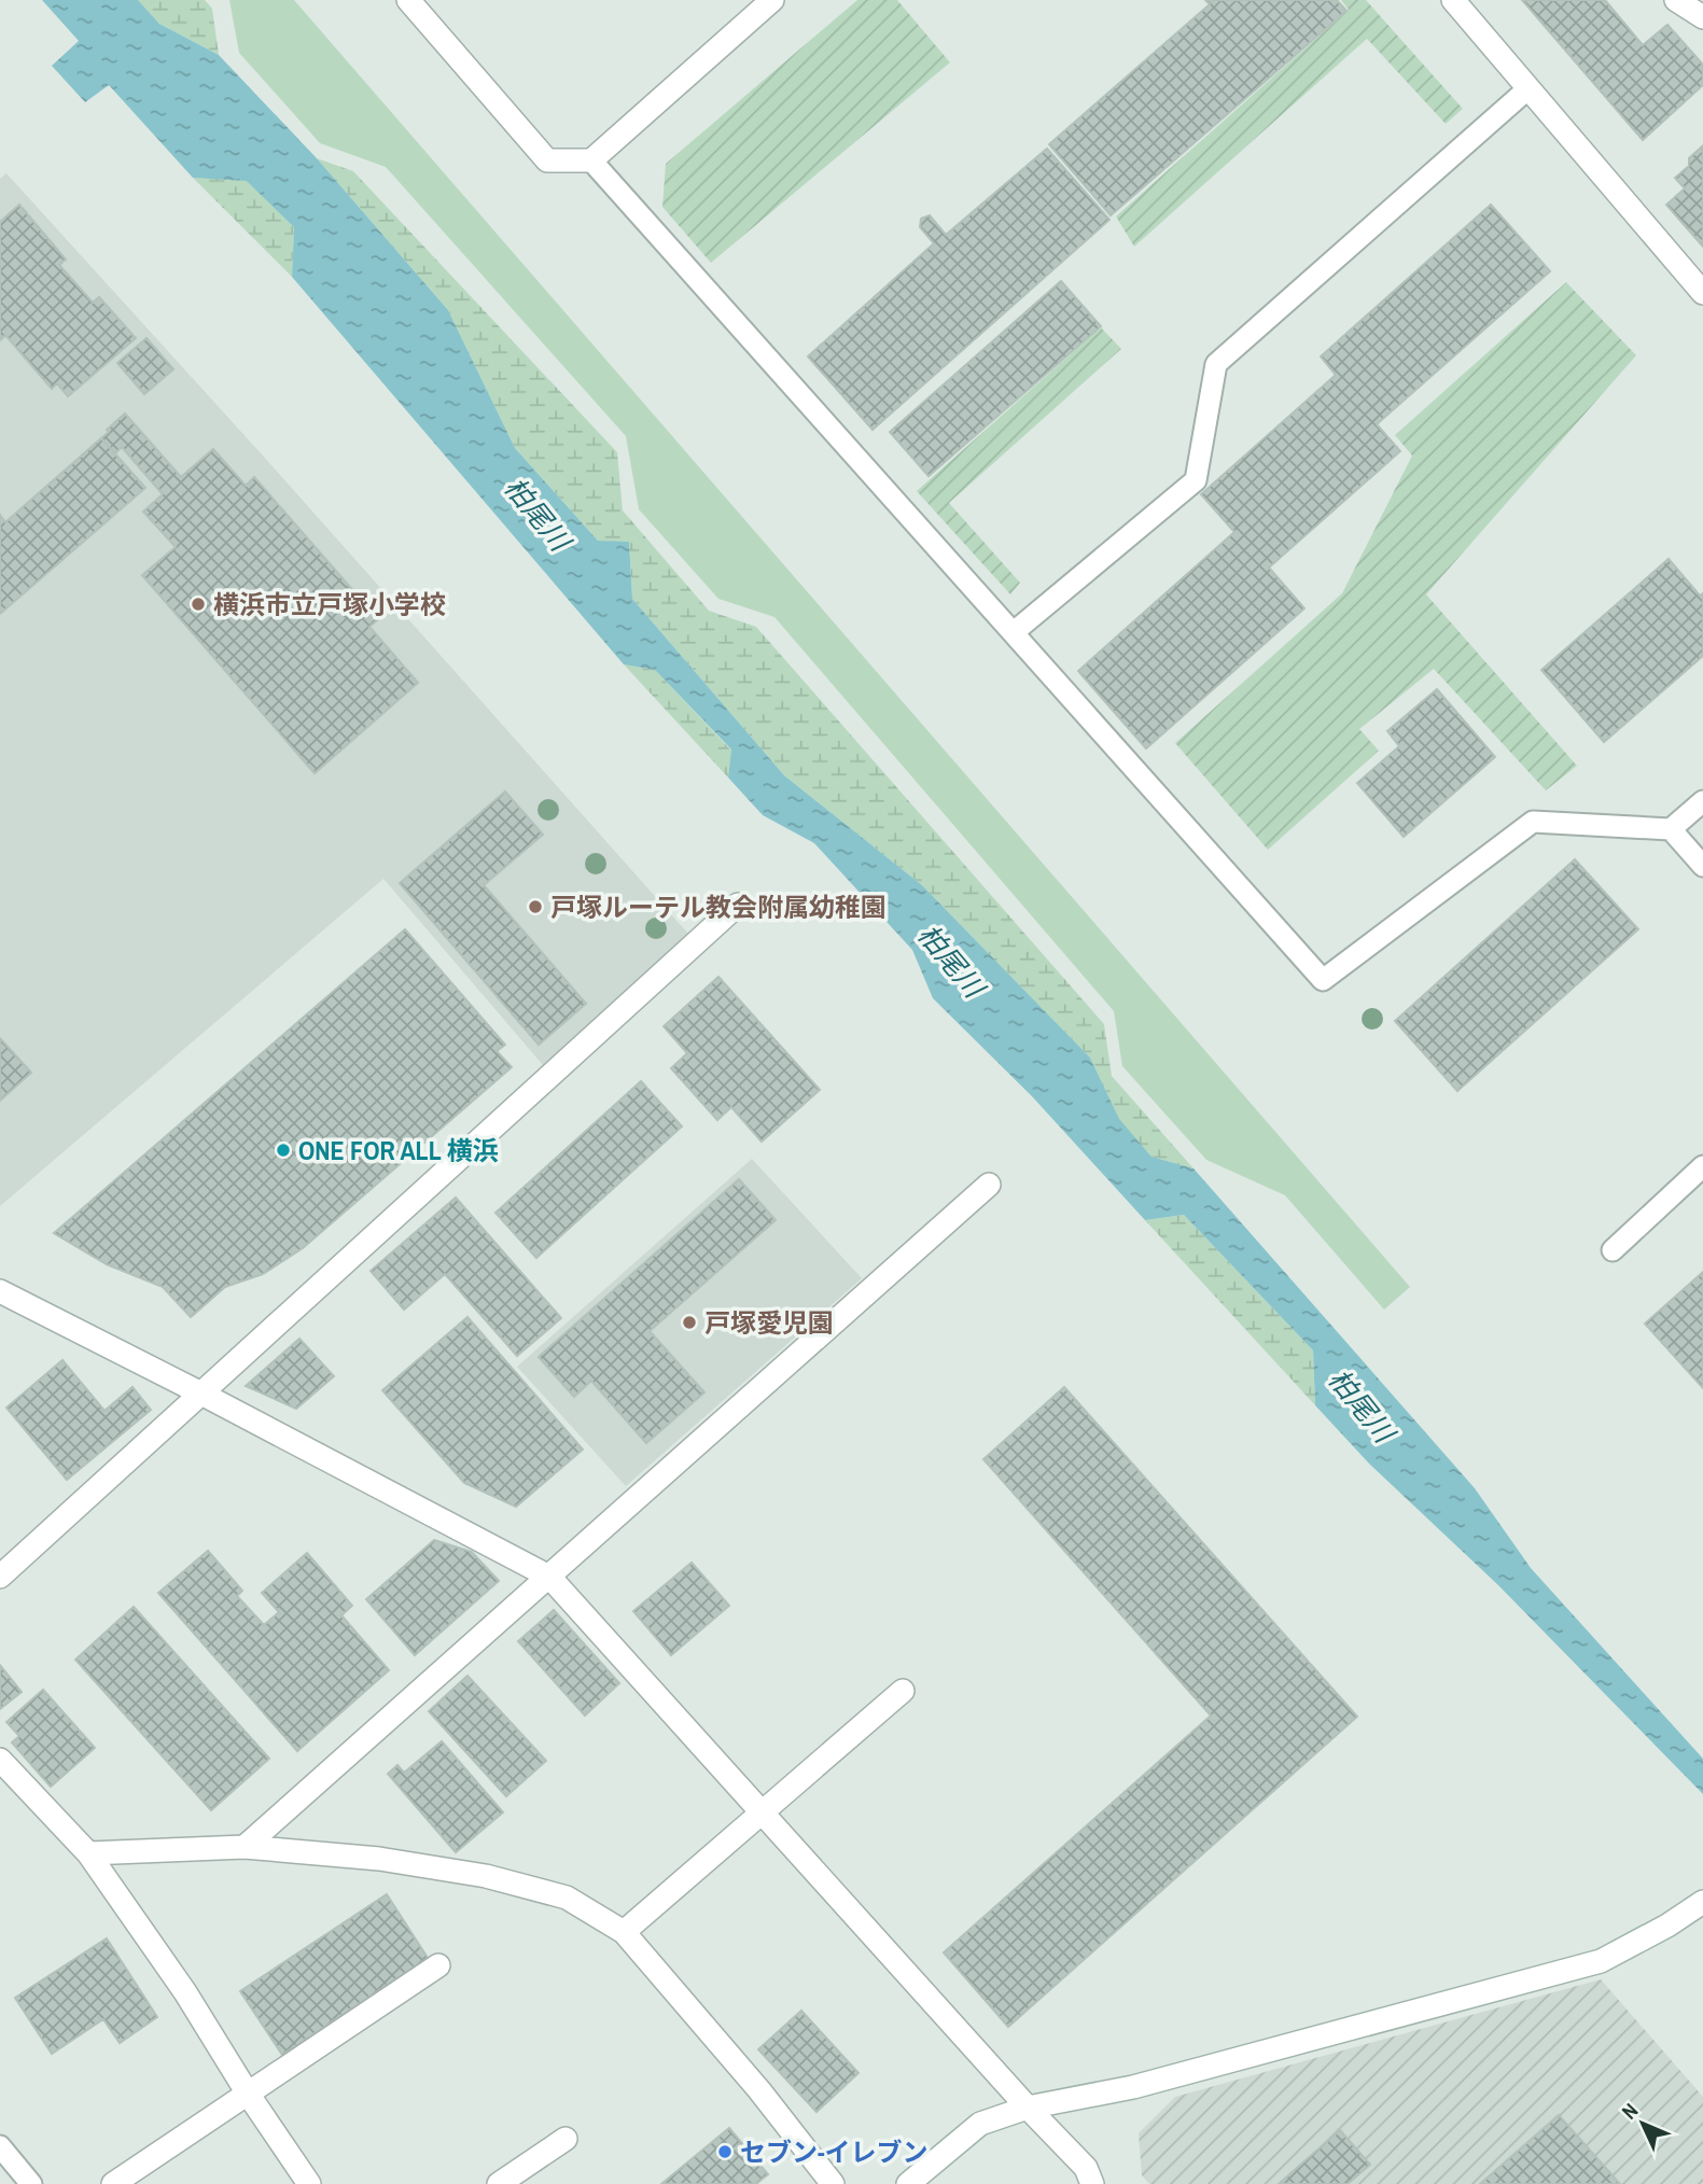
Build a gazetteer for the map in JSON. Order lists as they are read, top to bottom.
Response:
{
  "water": ["柏尾川"],
  "places": [
    "横浜市立戸塚小学校",
    "戸塚ルーテル教会附属幼稚園",
    "ONE FOR ALL 横浜",
    "戸塚愛児園",
    "セブン-イレブン"
  ],
  "north": "top left"
}
